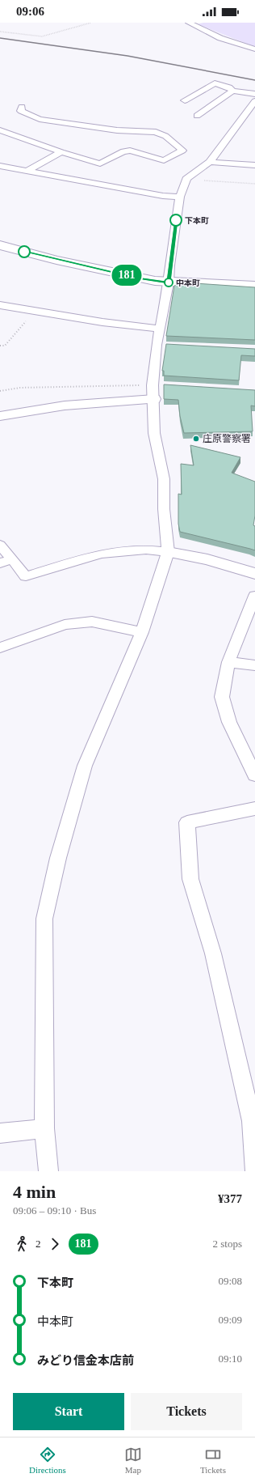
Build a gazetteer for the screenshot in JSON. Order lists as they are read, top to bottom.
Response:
{
  "places": ["下本町", "中本町", "庄原警察署"],
  "lines": ["bus line 181"],
  "page": {
    "status": "09:06",
    "on_map": "181",
    "heading": ["4 min", "09:06 – 09:10 · Bus", "¥377"],
    "legs": ["2", "181", "2 stops"],
    "list": [
      {
        "name": "下本町",
        "value": "09:08"
      },
      {
        "name": "中本町",
        "value": "09:09"
      },
      {
        "name": "みどり信金本店前",
        "value": "09:10"
      }
    ],
    "buttons": ["Start", "Tickets"],
    "tabs": ["Directions", "Map", "Tickets"]
  }
}
